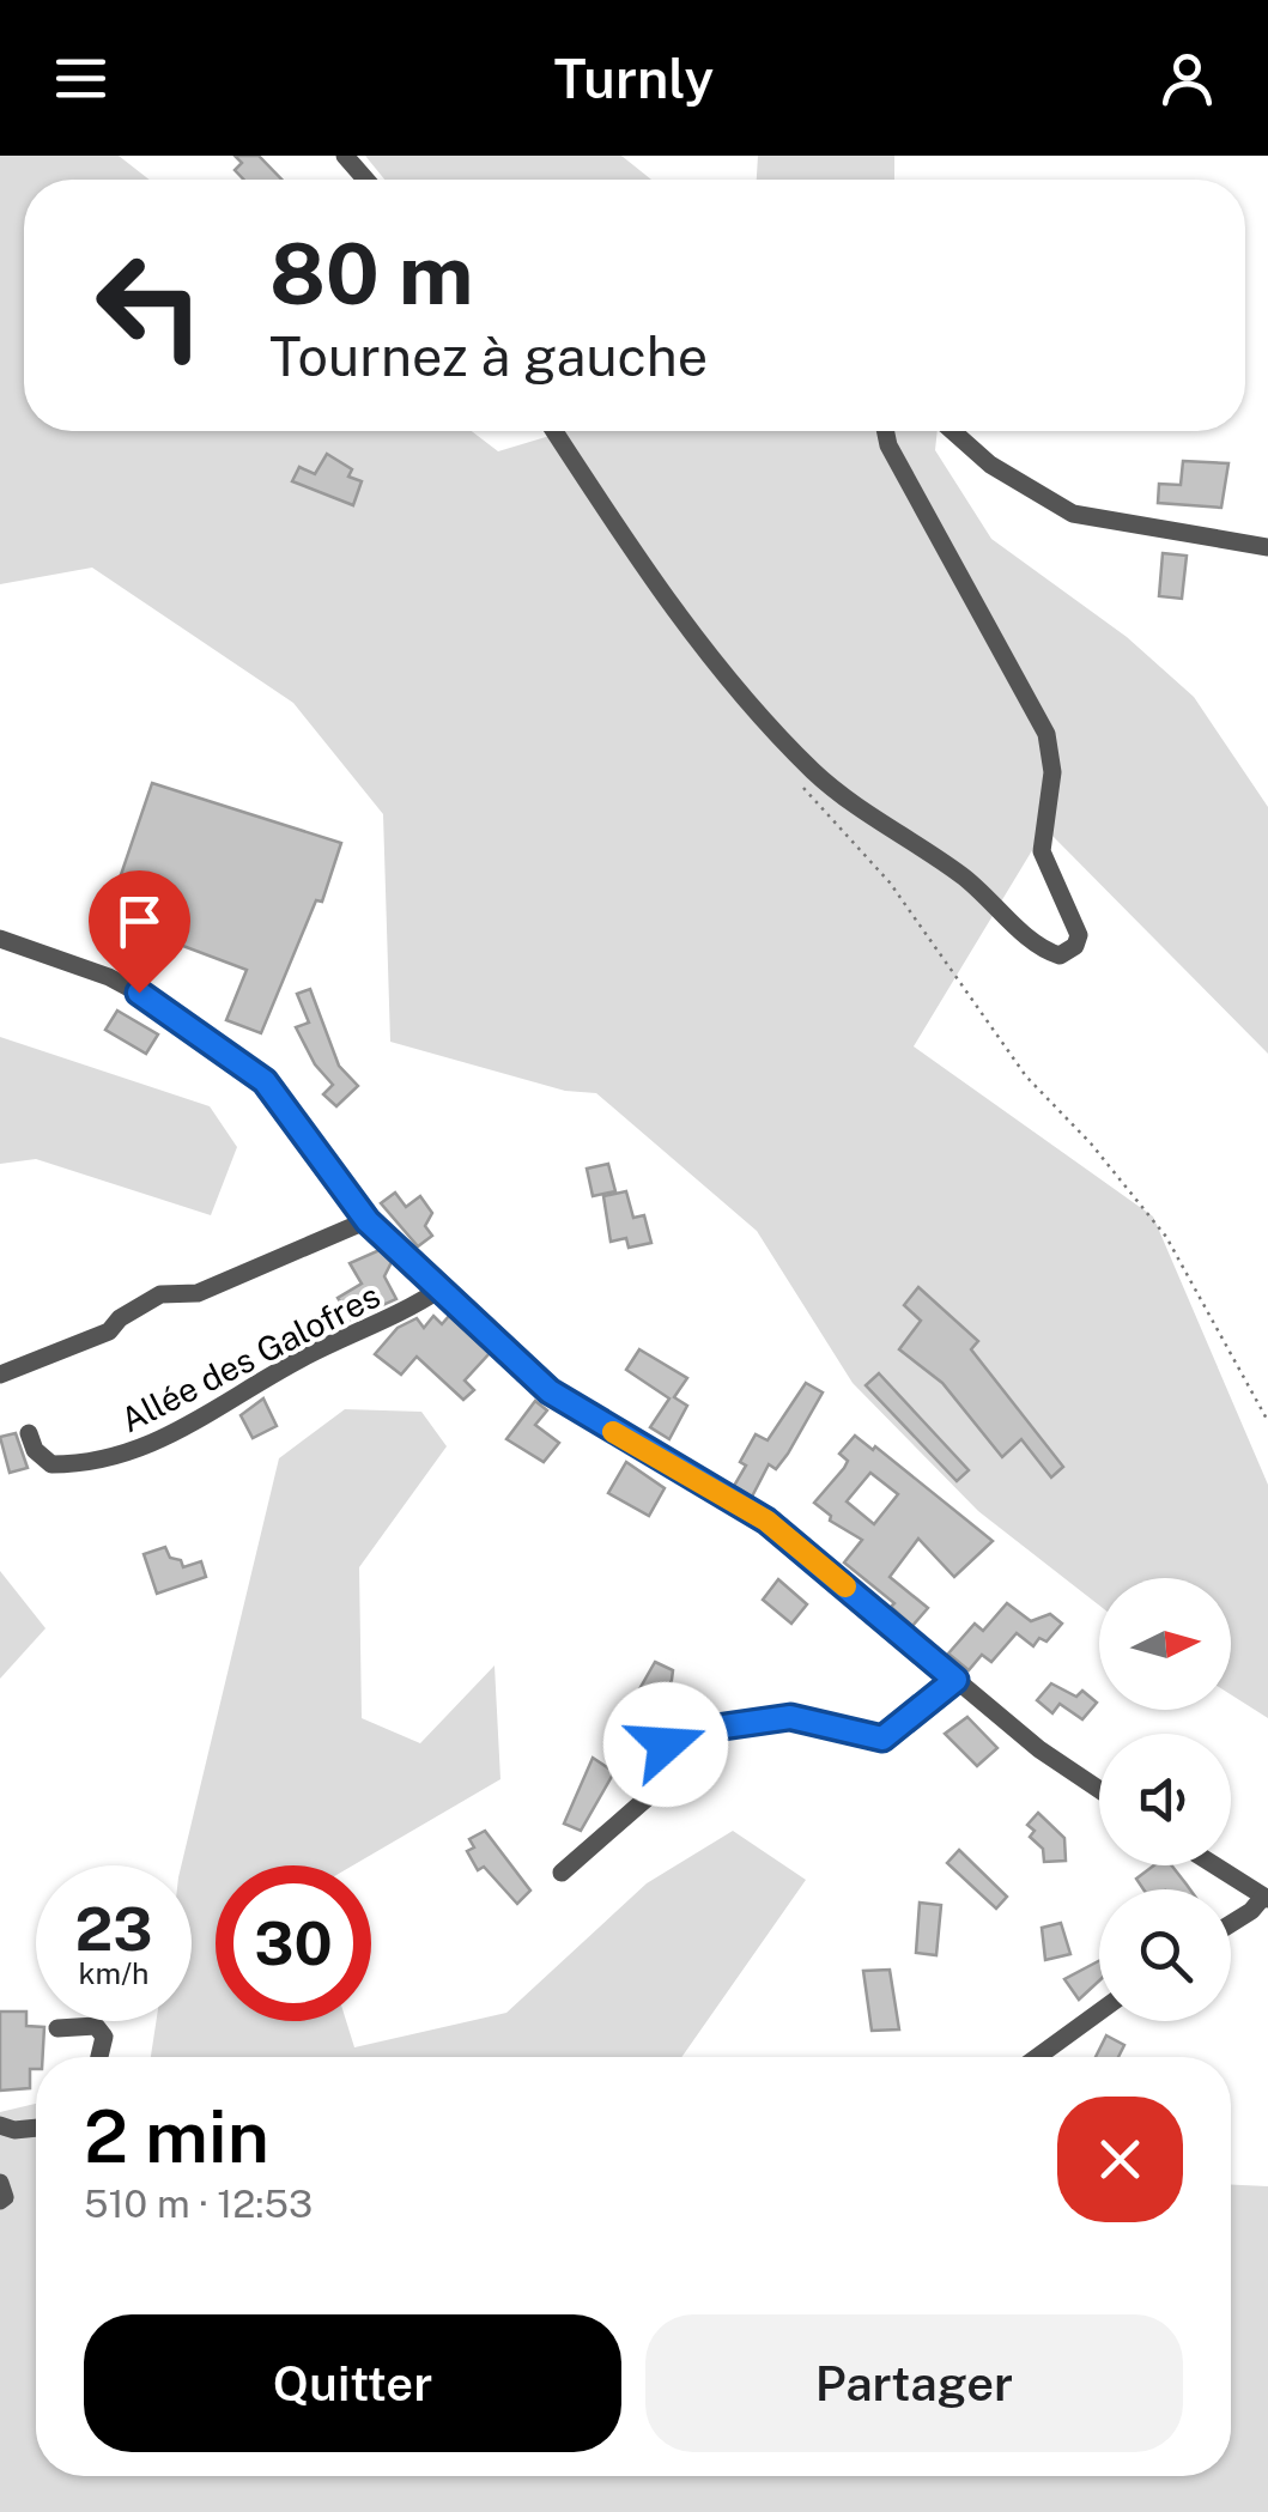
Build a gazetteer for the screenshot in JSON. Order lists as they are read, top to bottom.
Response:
{
  "streets": {
    "street": ["Allée des Galofres"]
  },
  "north": "right",
  "page": {
    "header": "Turnly",
    "turn": ["80 m", "Tournez à gauche"],
    "speed": "23 km/h",
    "limit": "30",
    "heading": ["2 min", "510 m · 12:53"],
    "buttons": ["Quitter", "Partager"]
  }
}
